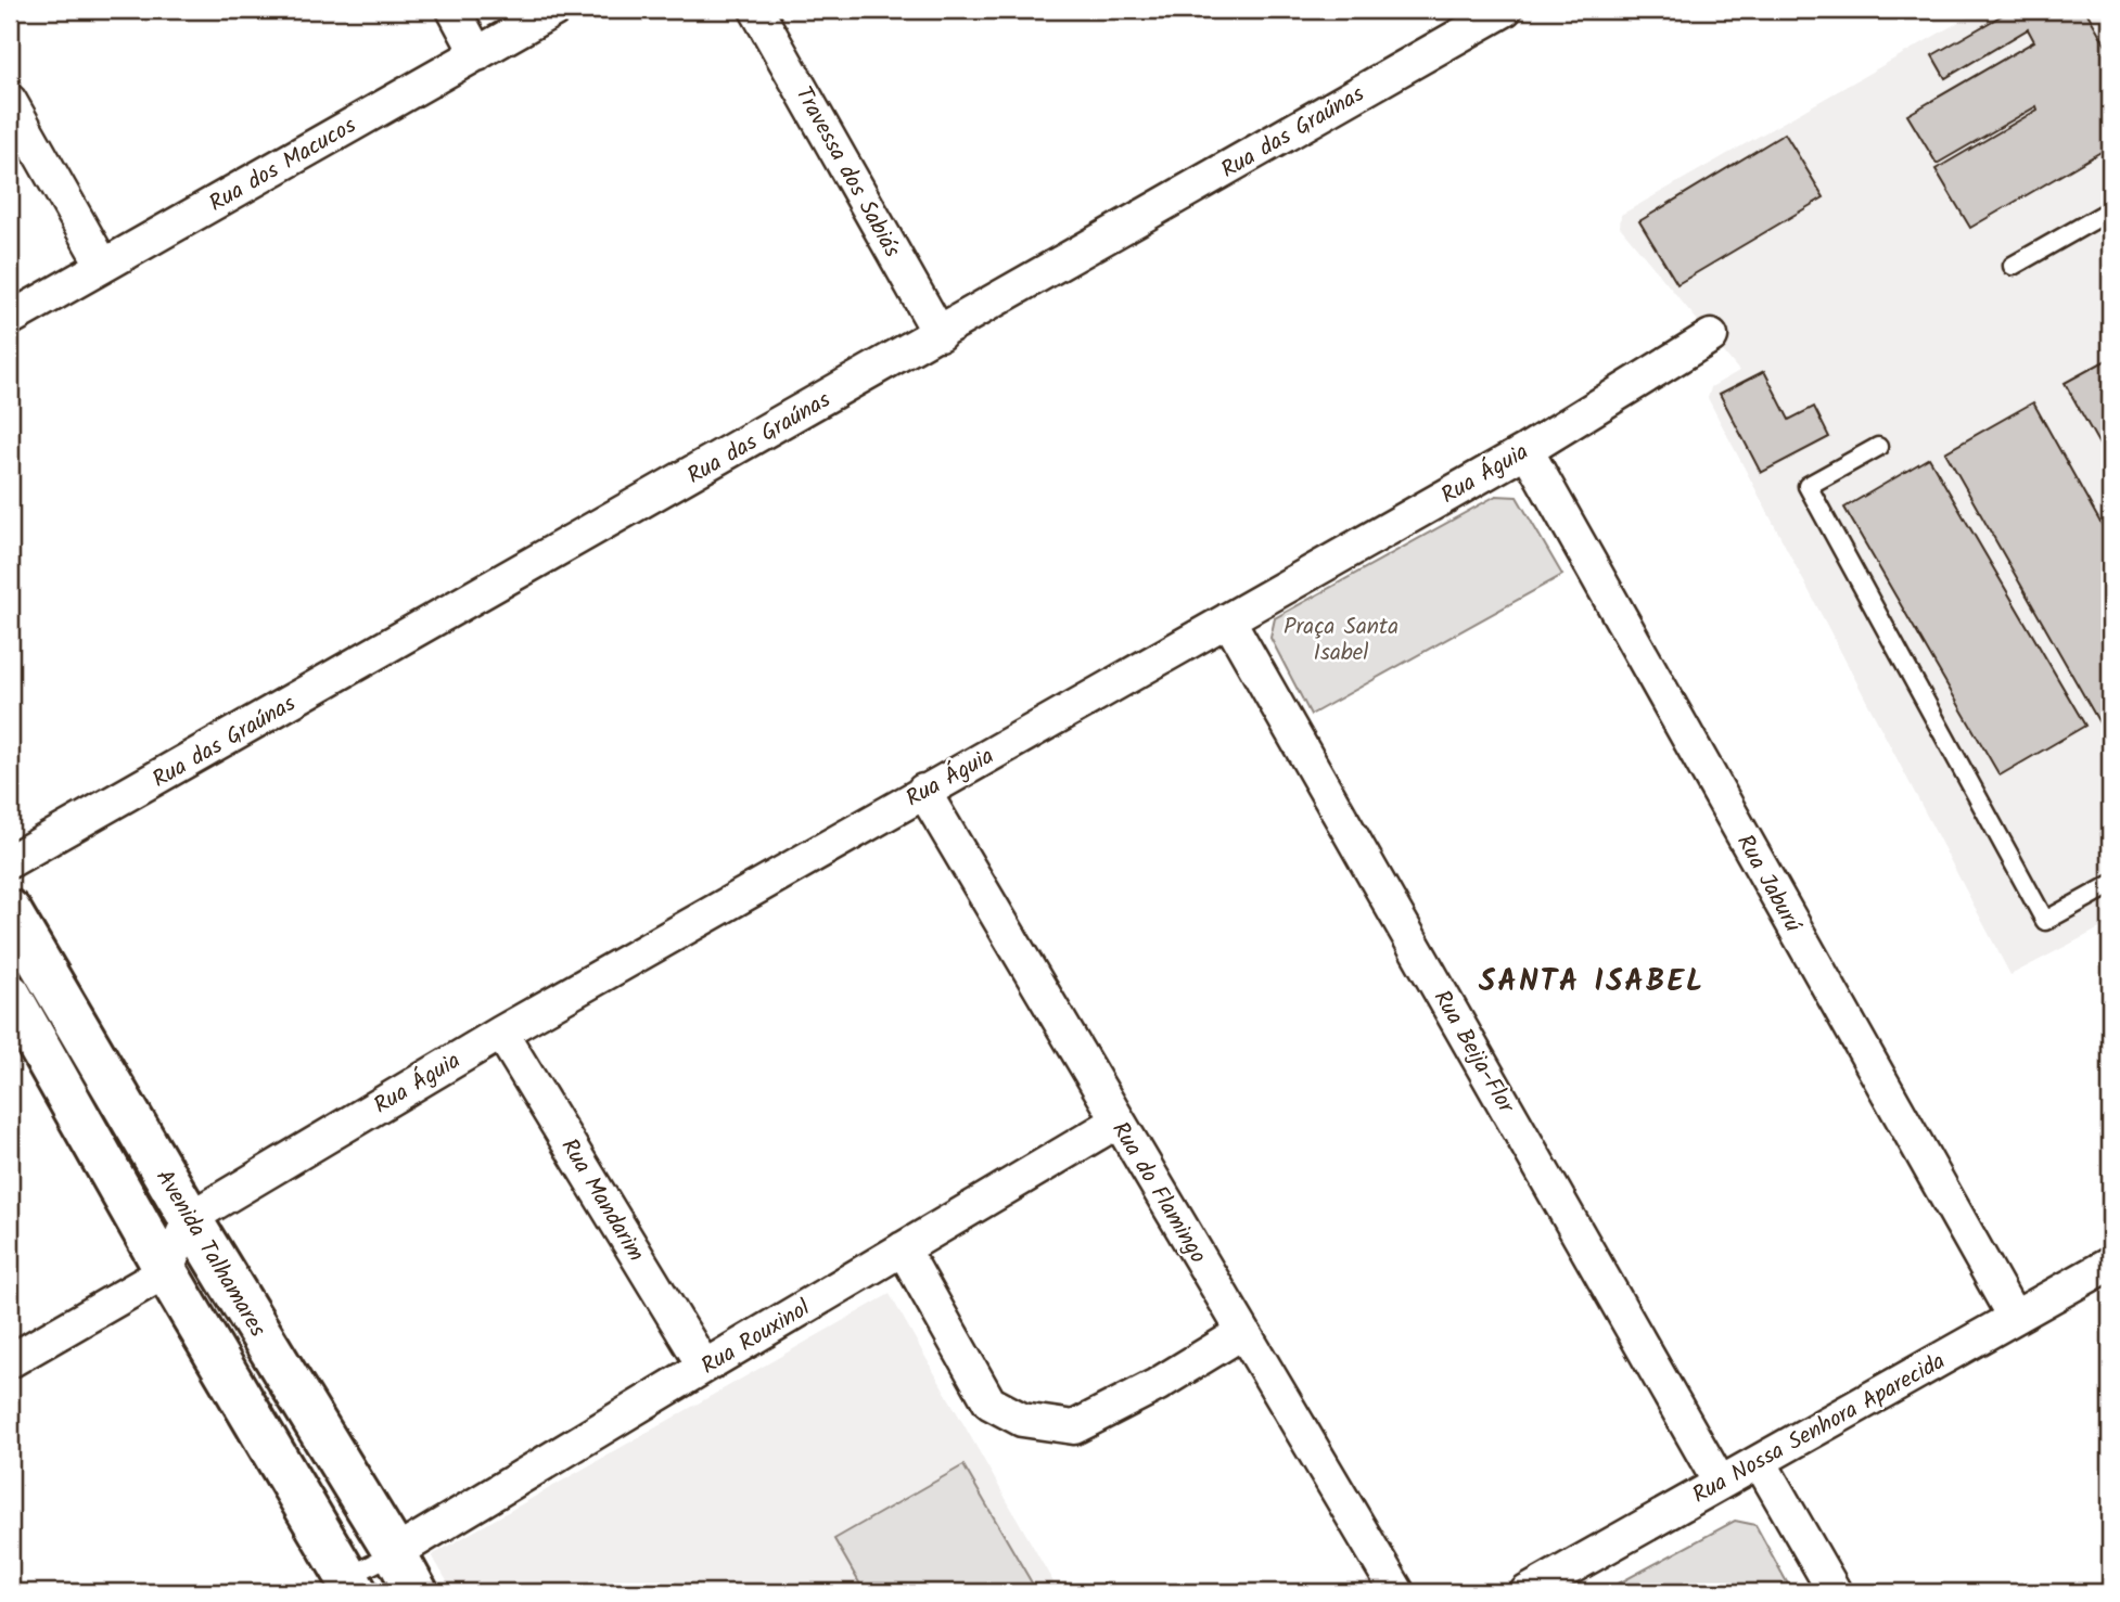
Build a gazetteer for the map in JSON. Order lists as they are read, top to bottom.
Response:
{
  "streets": {
    "street": [
      "Rua das Graúnas",
      "Rua dos Macucos",
      "Travessa dos Sabiás",
      "Rua Águia",
      "Rua Jaburú",
      "Rua Beija-Flor",
      "Rua do Flamingo",
      "Rua Mandarim",
      "Avenida Talhamares",
      "Rua Rouxinol",
      "Rua Nossa Senhora Aparecida"
    ]
  },
  "crossings": [
    ["Rua das Graúnas", "Travessa dos Sabiás"],
    ["Rua Águia", "Rua Jaburú"],
    ["Rua Águia", "Rua Beija-Flor"],
    ["Rua Águia", "Rua do Flamingo"],
    ["Rua Águia", "Rua Mandarim"],
    ["Rua Águia", "Avenida Talhamares"],
    ["Rua Jaburú", "Rua Nossa Senhora Aparecida"],
    ["Rua Beija-Flor", "Rua Nossa Senhora Aparecida"],
    ["Rua do Flamingo", "Rua Rouxinol"],
    ["Rua Mandarim", "Rua Rouxinol"],
    ["Avenida Talhamares", "Rua Rouxinol"]
  ],
  "districts": ["SANTA ISABEL"],
  "parks": ["Praça Santa Isabel"]
}
